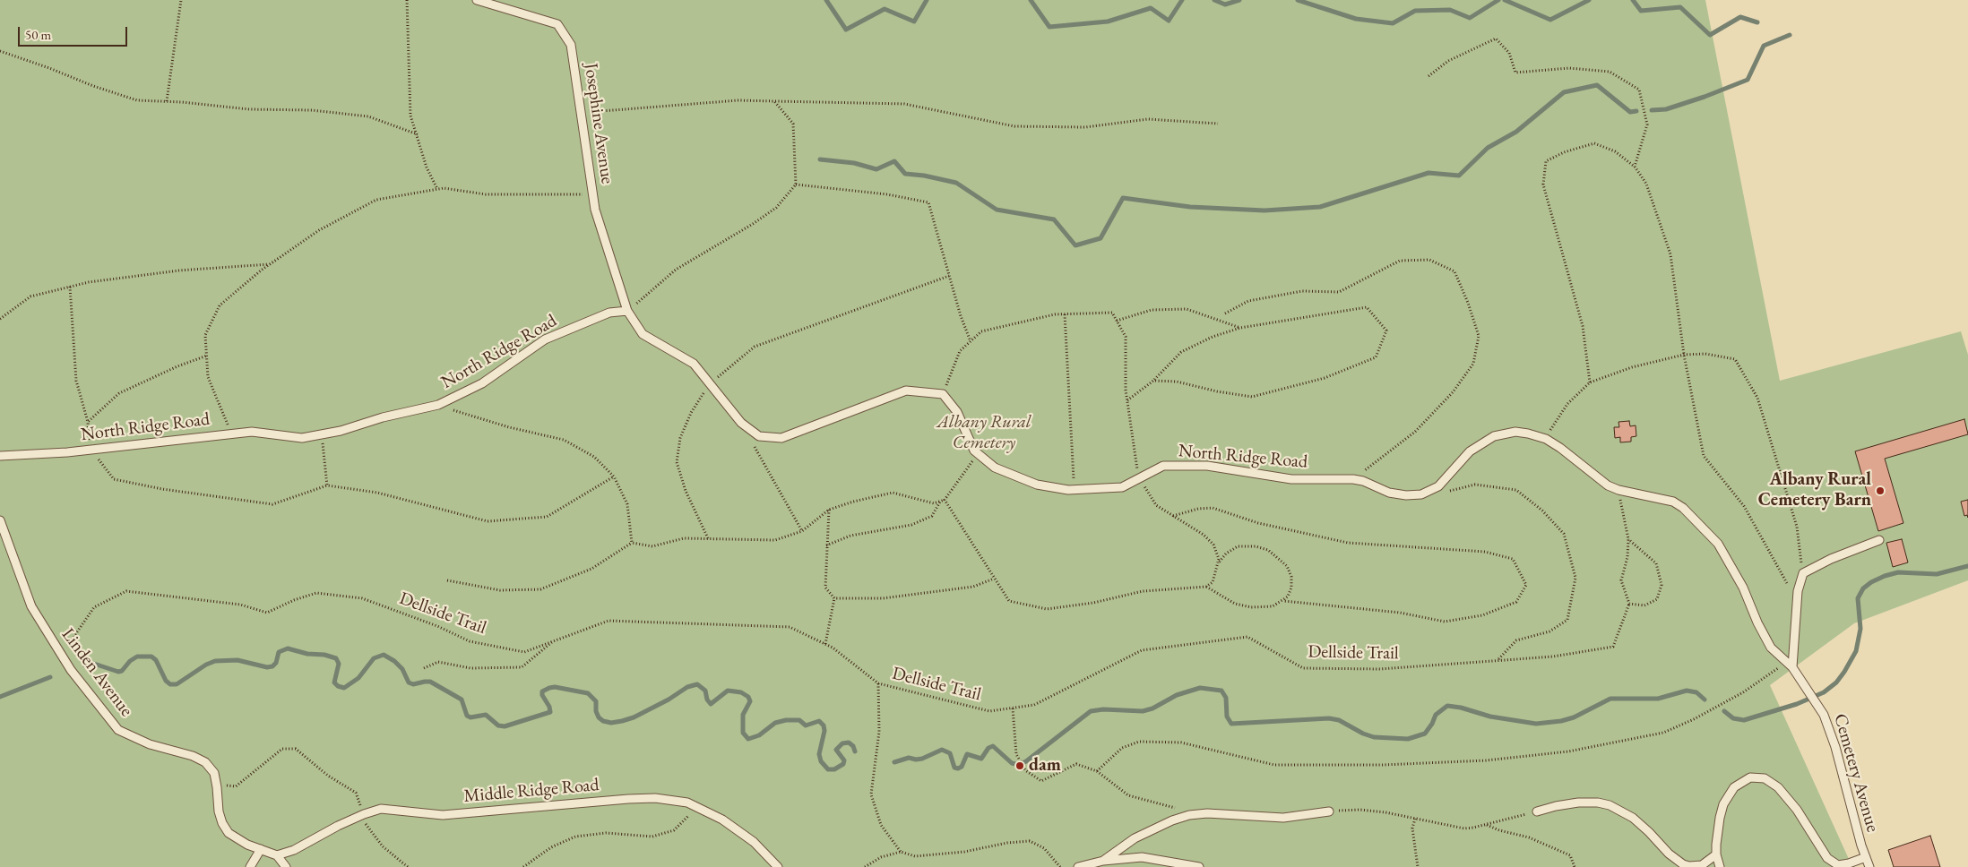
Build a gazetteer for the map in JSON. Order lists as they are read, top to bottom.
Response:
{
  "streets": {
    "lane": [
      "Josephine Avenue",
      "North Ridge Road",
      "Linden Avenue",
      "Cemetery Avenue",
      "Middle Ridge Road"
    ],
    "path": ["Dellside Trail"]
  },
  "crossings": [
    ["Josephine Avenue", "North Ridge Road"],
    ["Dellside Trail", "Linden Avenue"],
    ["Linden Avenue", "Middle Ridge Road"]
  ],
  "parks": ["Albany Rural Cemetery"],
  "places": ["Albany Rural Cemetery Barn", "dam"],
  "scale_bar": "50 m"
}
